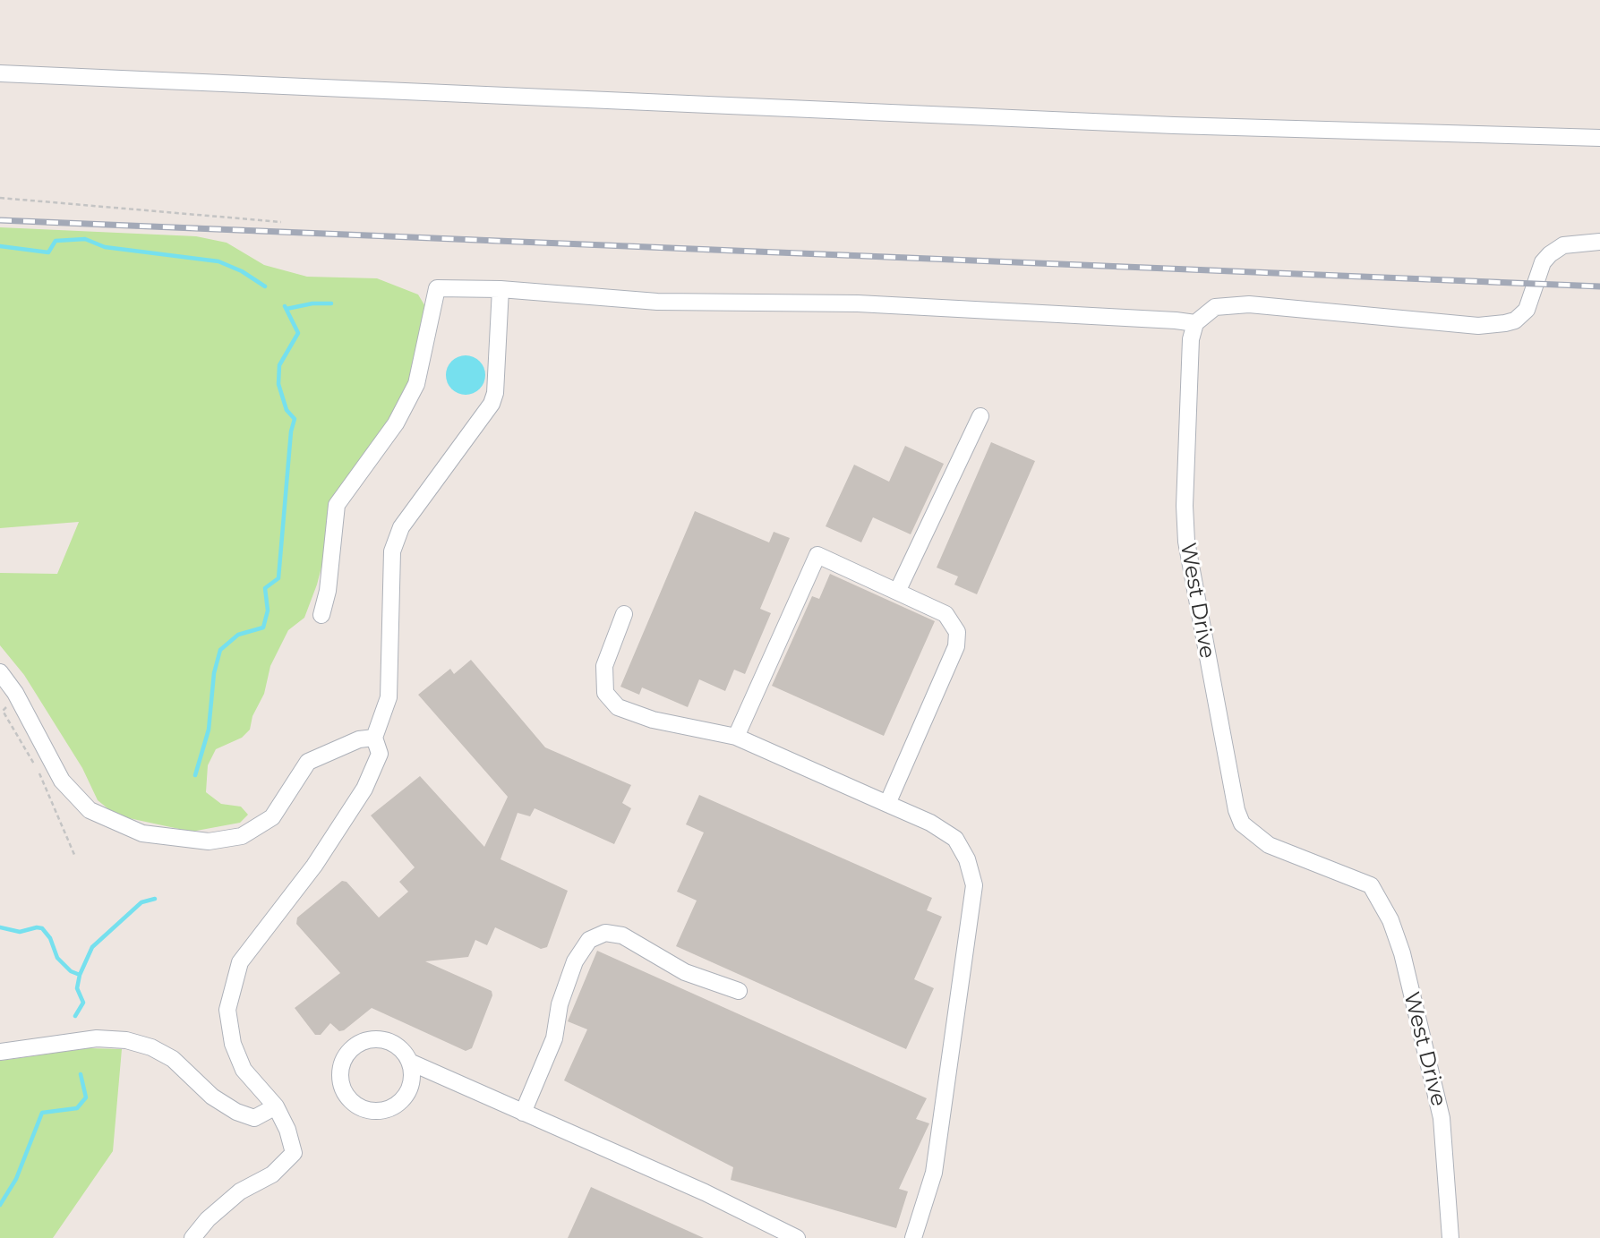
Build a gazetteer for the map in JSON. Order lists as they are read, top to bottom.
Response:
{
  "streets": {
    "street": ["West Drive"]
  }
}
